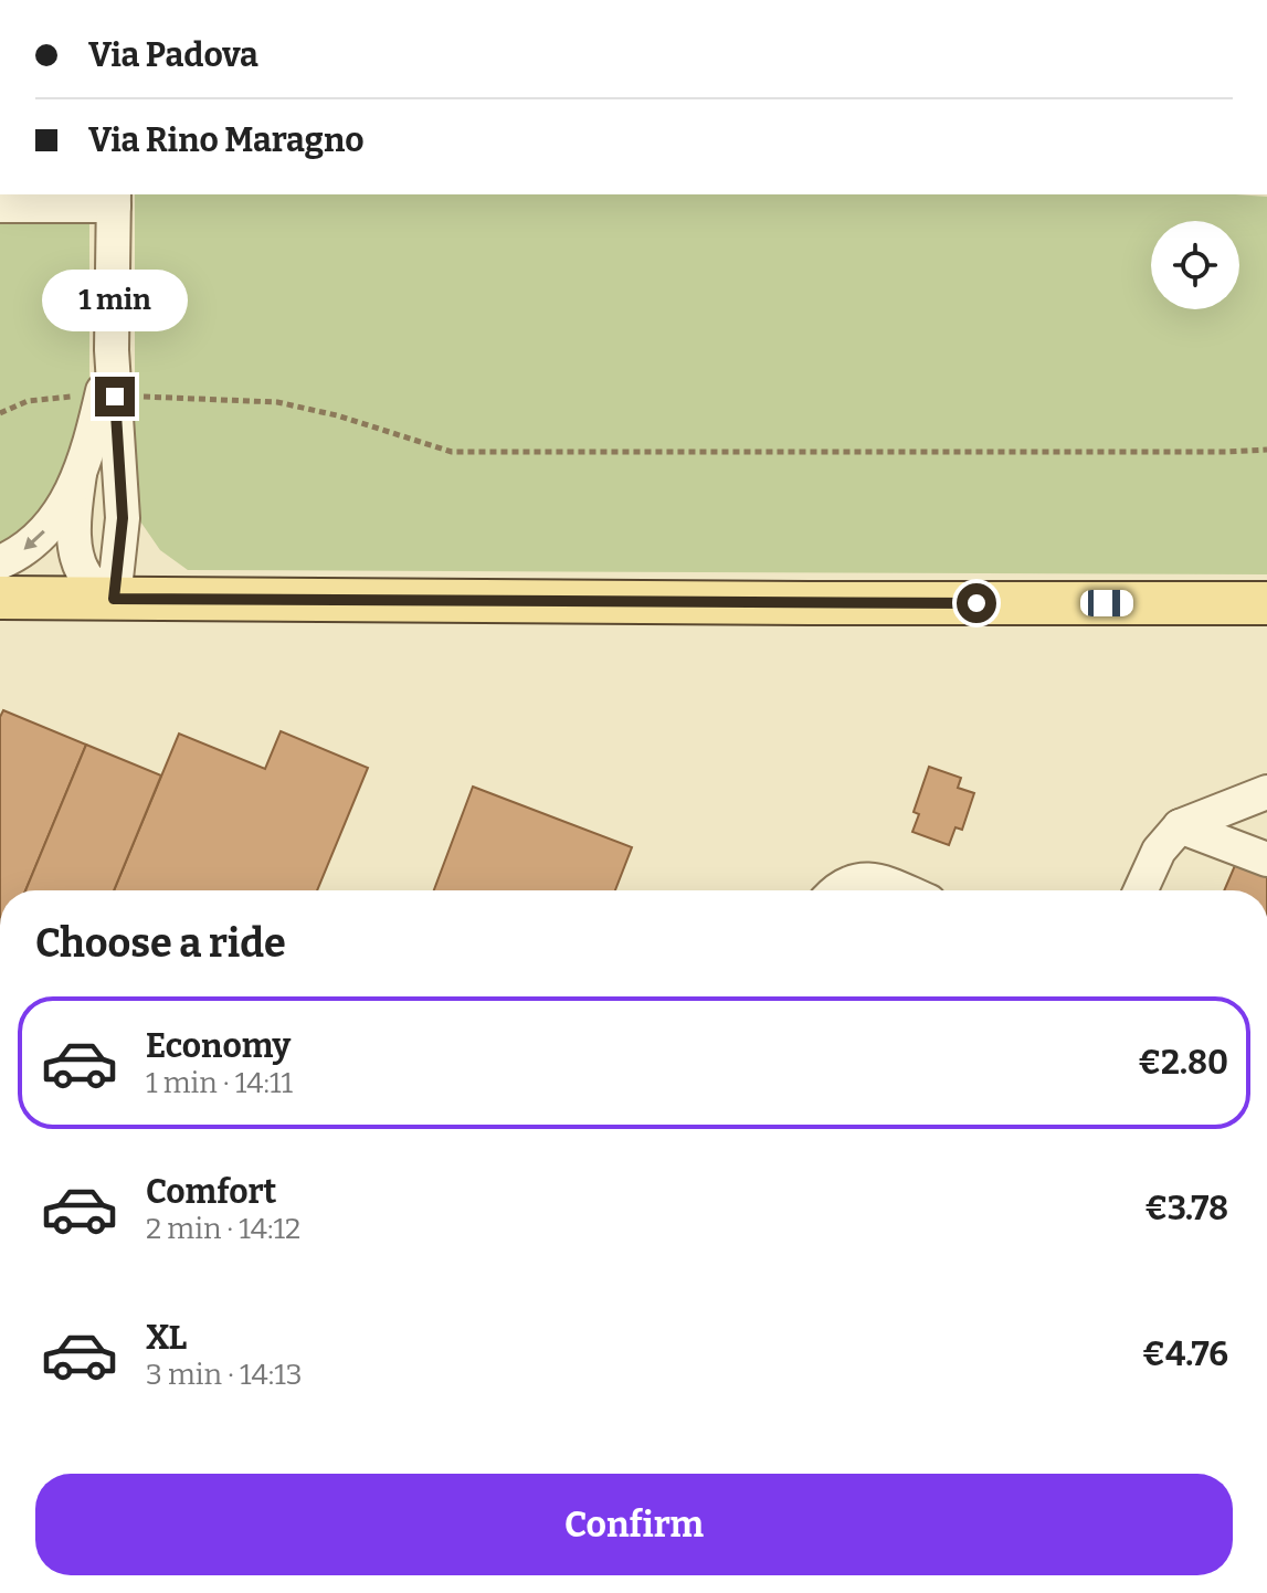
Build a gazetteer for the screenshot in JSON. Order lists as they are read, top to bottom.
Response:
{
  "page": {
    "banner": ["Via Padova", "Via Rino Maragno"],
    "bubble": "1 min",
    "heading": "Choose a ride",
    "list": [
      {
        "name": "Economy",
        "note": "1 min · 14:11",
        "value": "€2.80"
      },
      {
        "name": "Comfort",
        "note": "2 min · 14:12",
        "value": "€3.78"
      },
      {
        "name": "XL",
        "note": "3 min · 14:13",
        "value": "€4.76"
      }
    ],
    "buttons": "Confirm"
  }
}
